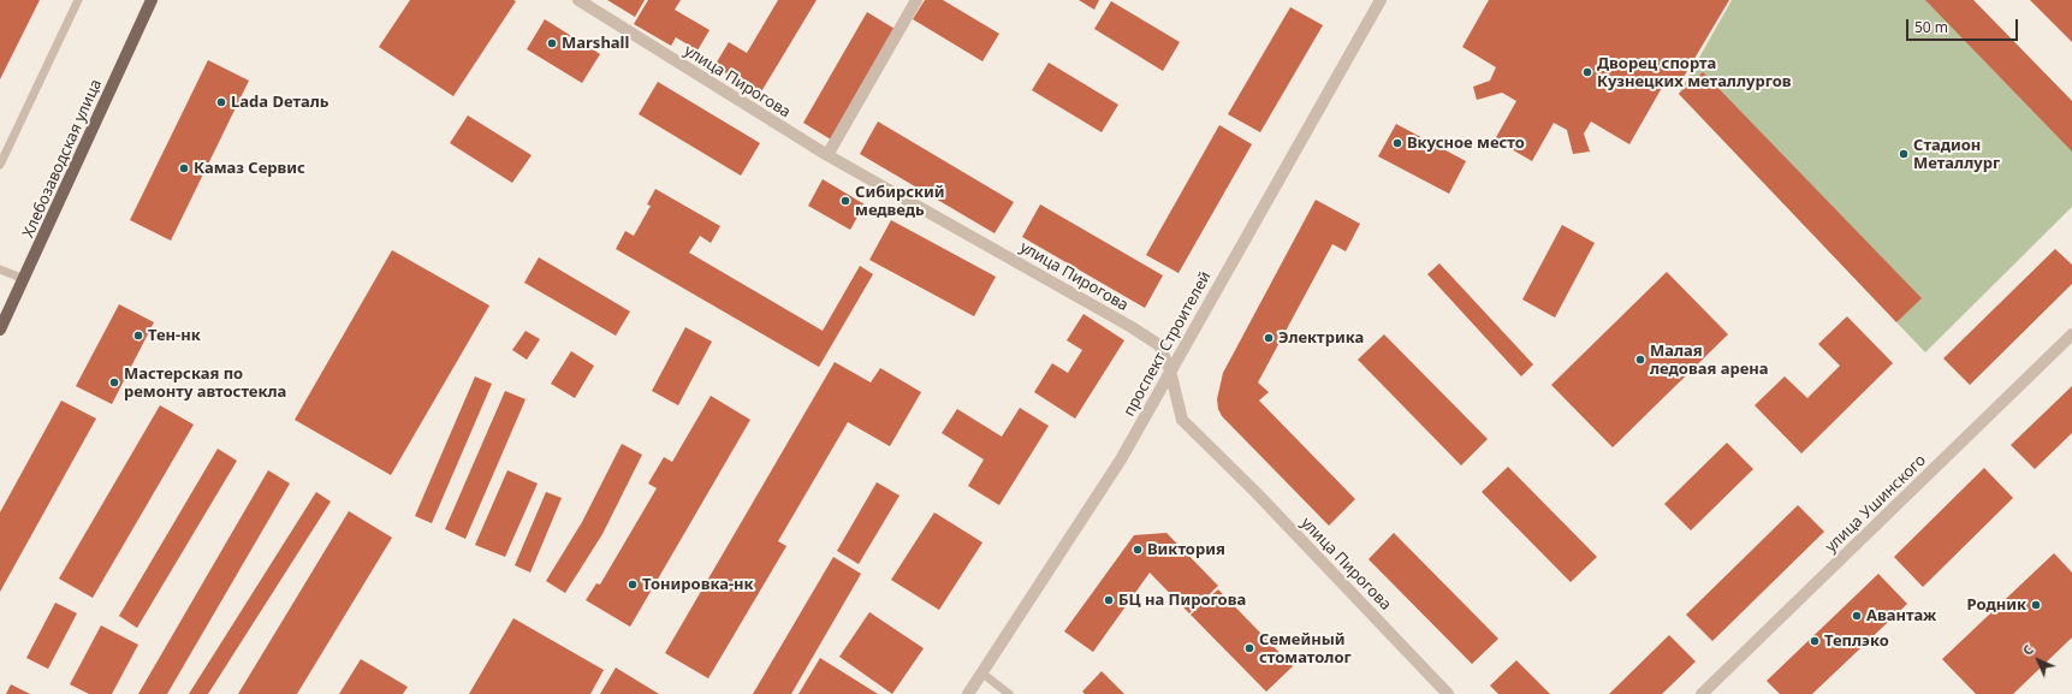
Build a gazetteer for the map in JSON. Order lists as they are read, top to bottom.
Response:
{
  "streets": {
    "main road": ["Хлебозаводская улица"],
    "street": ["улица Пирогова", "проспект Строителей", "улица Ушинского"]
  },
  "crossings": [
    ["улица Пирогова", "проспект Строителей"]
  ],
  "places": [
    "Marshall",
    "Дворец спорта Кузнецких металлургов",
    "Lada Dеталь",
    "Вкусное место",
    "Стадион Металлург",
    "Камаз Сервис",
    "Сибирский медведь",
    "Тен-нк",
    "Электрика",
    "Малая ледовая арена",
    "Мастерская по ремонту автостекла",
    "Виктория",
    "Тонировка-нк",
    "БЦ на Пирогова",
    "Родник",
    "Авантаж",
    "Теплэко",
    "Семейный стоматолог"
  ],
  "scale_bar": "50 m",
  "north": "top left"
}
